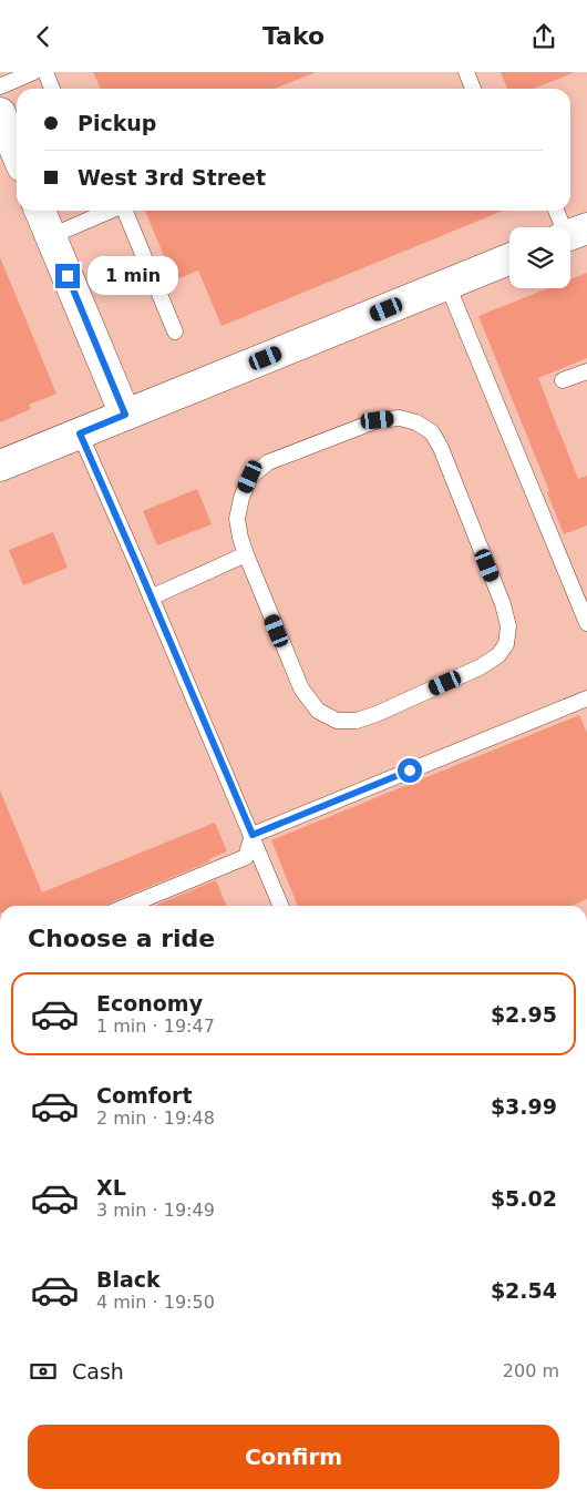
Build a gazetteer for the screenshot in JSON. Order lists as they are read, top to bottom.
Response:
{
  "page": {
    "header": "Tako",
    "banner": ["Pickup", "West 3rd Street"],
    "bubble": "1 min",
    "heading": "Choose a ride",
    "list": [
      {
        "name": "Economy",
        "note": "1 min · 19:47",
        "value": "$2.95"
      },
      {
        "name": "Comfort",
        "note": "2 min · 19:48",
        "value": "$3.99"
      },
      {
        "name": "XL",
        "note": "3 min · 19:49",
        "value": "$5.02"
      },
      {
        "name": "Black",
        "note": "4 min · 19:50",
        "value": "$2.54"
      }
    ],
    "pay": ["Cash", "200 m"],
    "buttons": "Confirm"
  }
}
